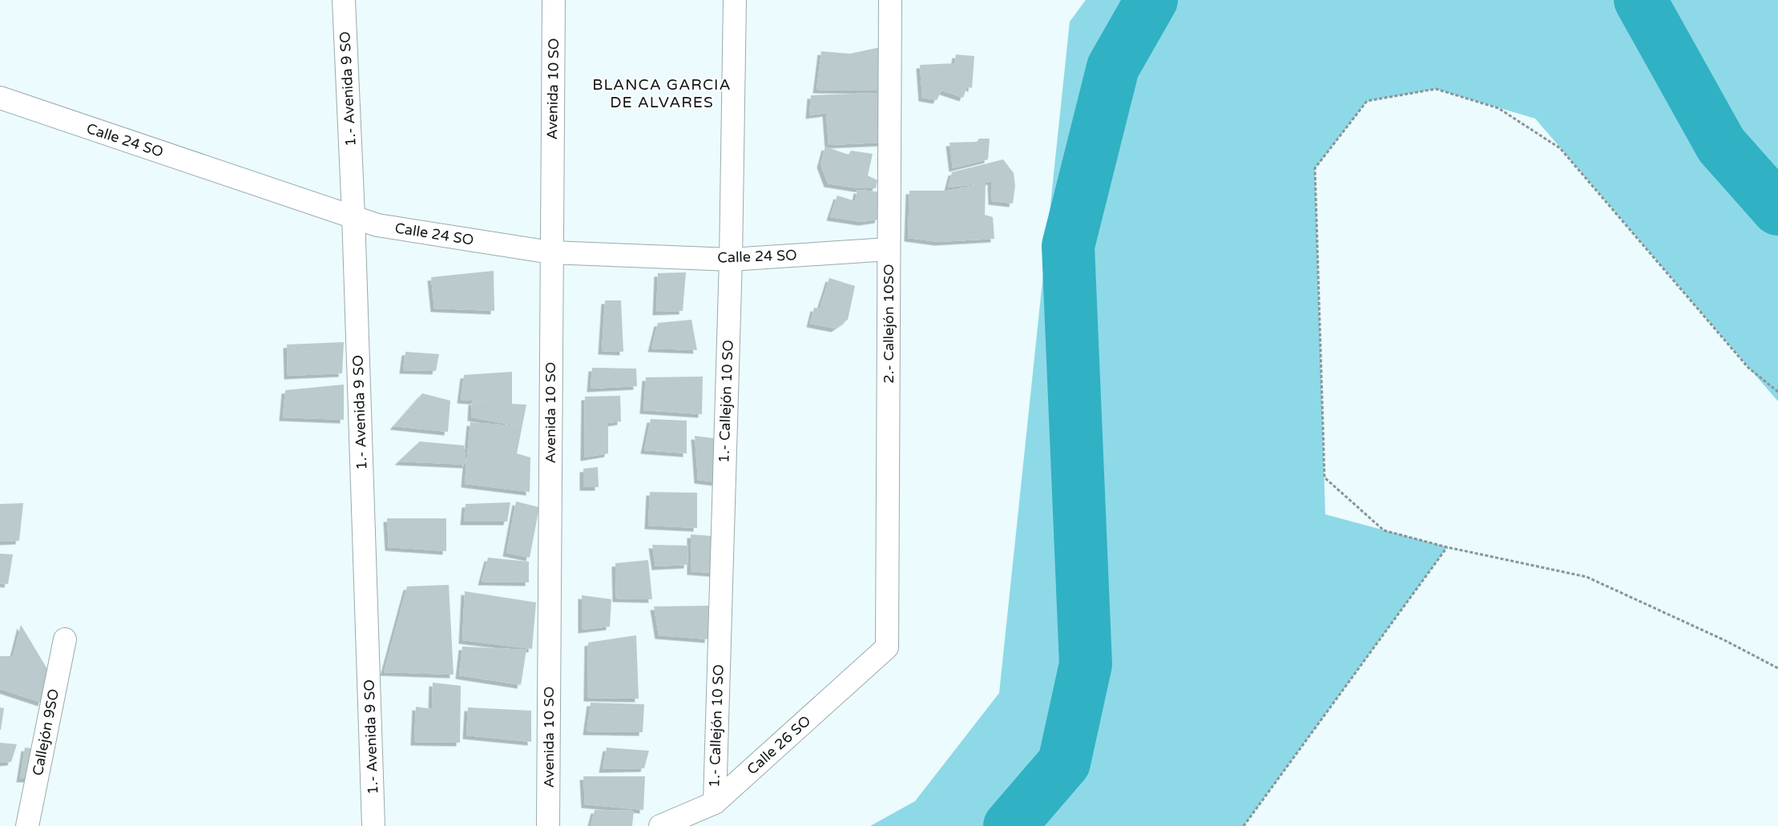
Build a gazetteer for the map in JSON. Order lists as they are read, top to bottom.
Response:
{
  "streets": {
    "street": [
      "1.- Avenida 9 SO",
      "Avenida 10 SO",
      "Calle 24 SO",
      "2.- Callejón 10SO",
      "1.- Callejón 10 SO",
      "Callejón 9SO",
      "Calle 26 SO"
    ]
  },
  "crossings": [
    ["1.- Avenida 9 SO", "Calle 24 SO"],
    ["Avenida 10 SO", "Calle 24 SO"],
    ["Calle 24 SO", "2.- Callejón 10SO"],
    ["Calle 24 SO", "1.- Callejón 10 SO"],
    ["2.- Callejón 10SO", "Calle 26 SO"],
    ["1.- Callejón 10 SO", "Calle 26 SO"]
  ],
  "districts": ["BLANCA GARCIA DE ALVARES"]
}
